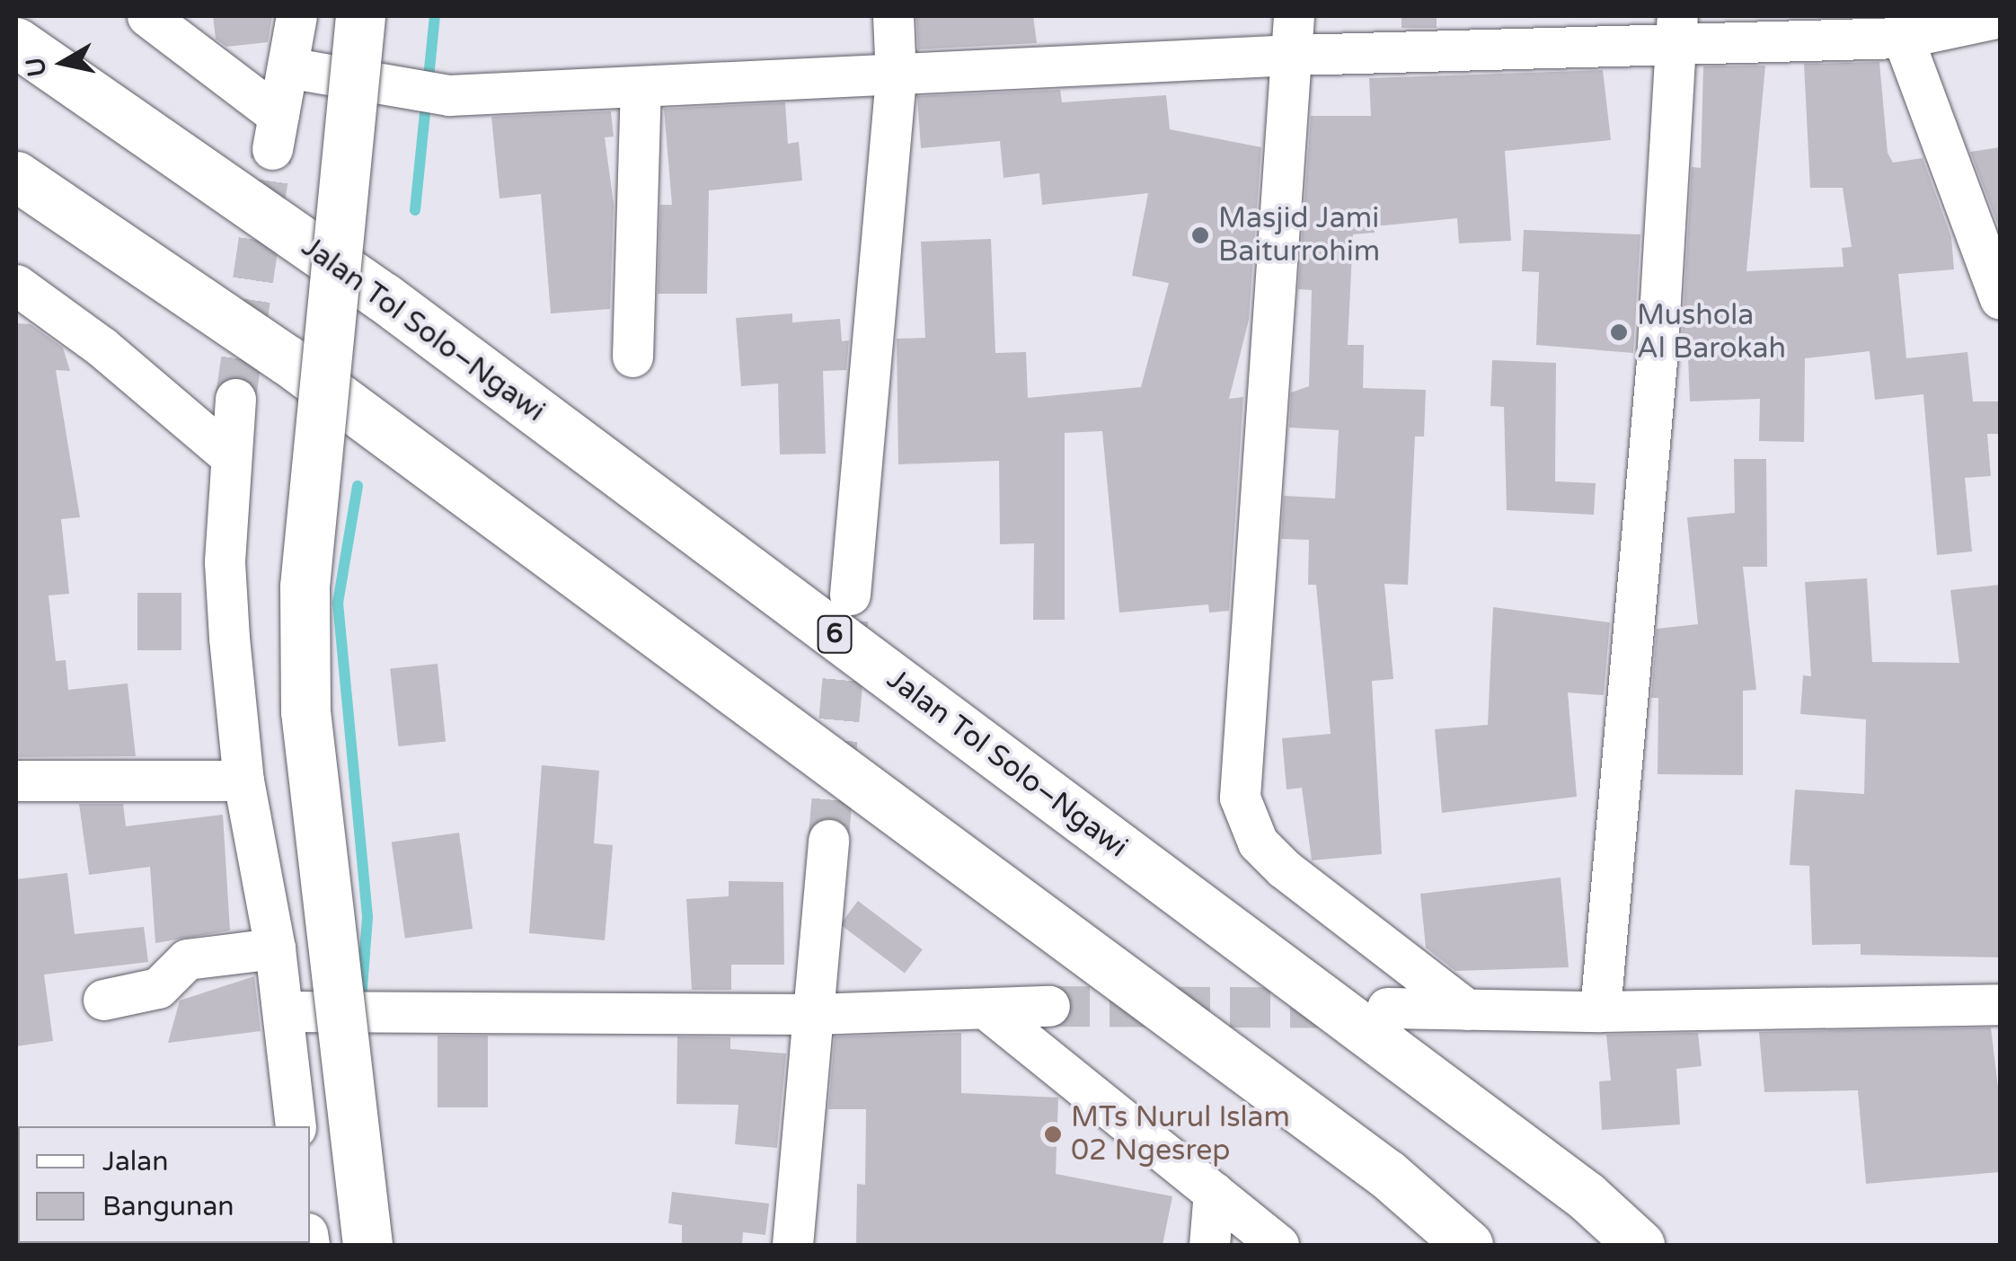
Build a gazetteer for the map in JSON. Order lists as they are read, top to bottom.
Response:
{
  "streets": {
    "main road": ["Jalan Tol Solo–Ngawi", "6"]
  },
  "places": ["Masjid Jami Baiturrohim", "Mushola Al Barokah", "MTs Nurul Islam 02 Ngesrep"],
  "legend": ["Jalan", "Bangunan"],
  "north": "left"
}
